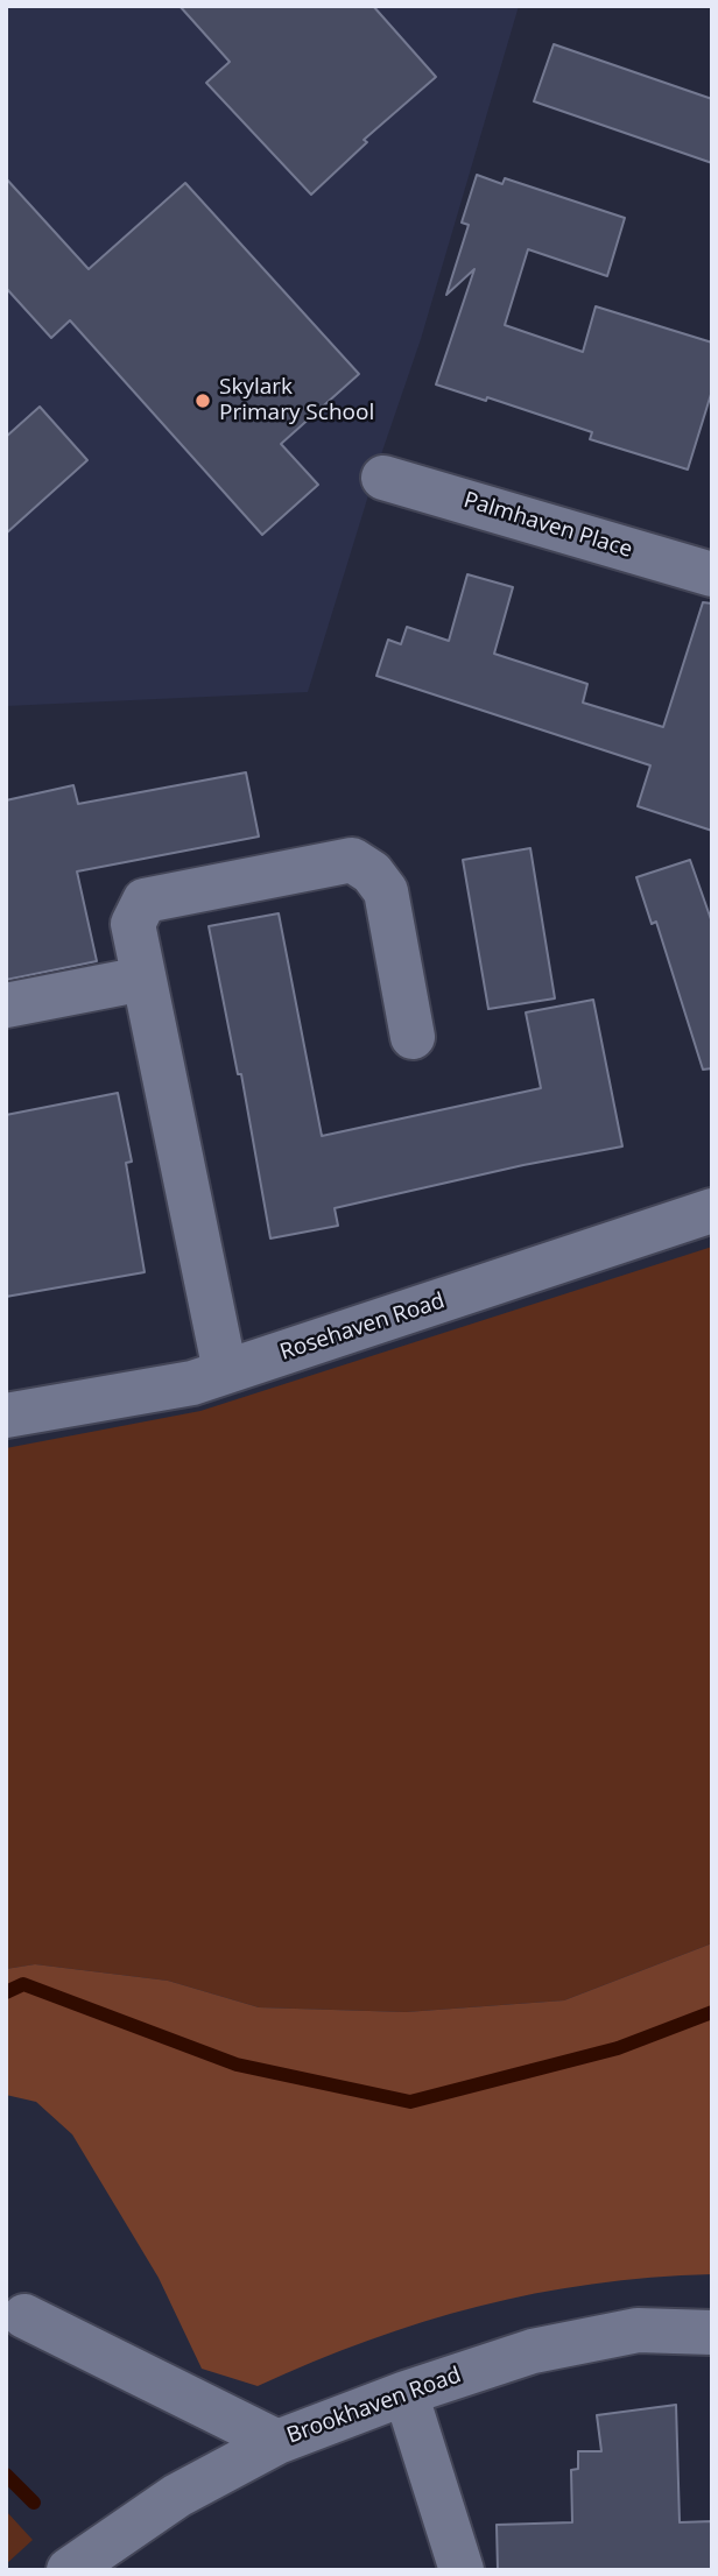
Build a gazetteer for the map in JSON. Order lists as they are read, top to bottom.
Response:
{
  "streets": {
    "street": ["Palmhaven Place", "Rosehaven Road", "Brookhaven Road"]
  },
  "places": ["Skylark Primary School"]
}
